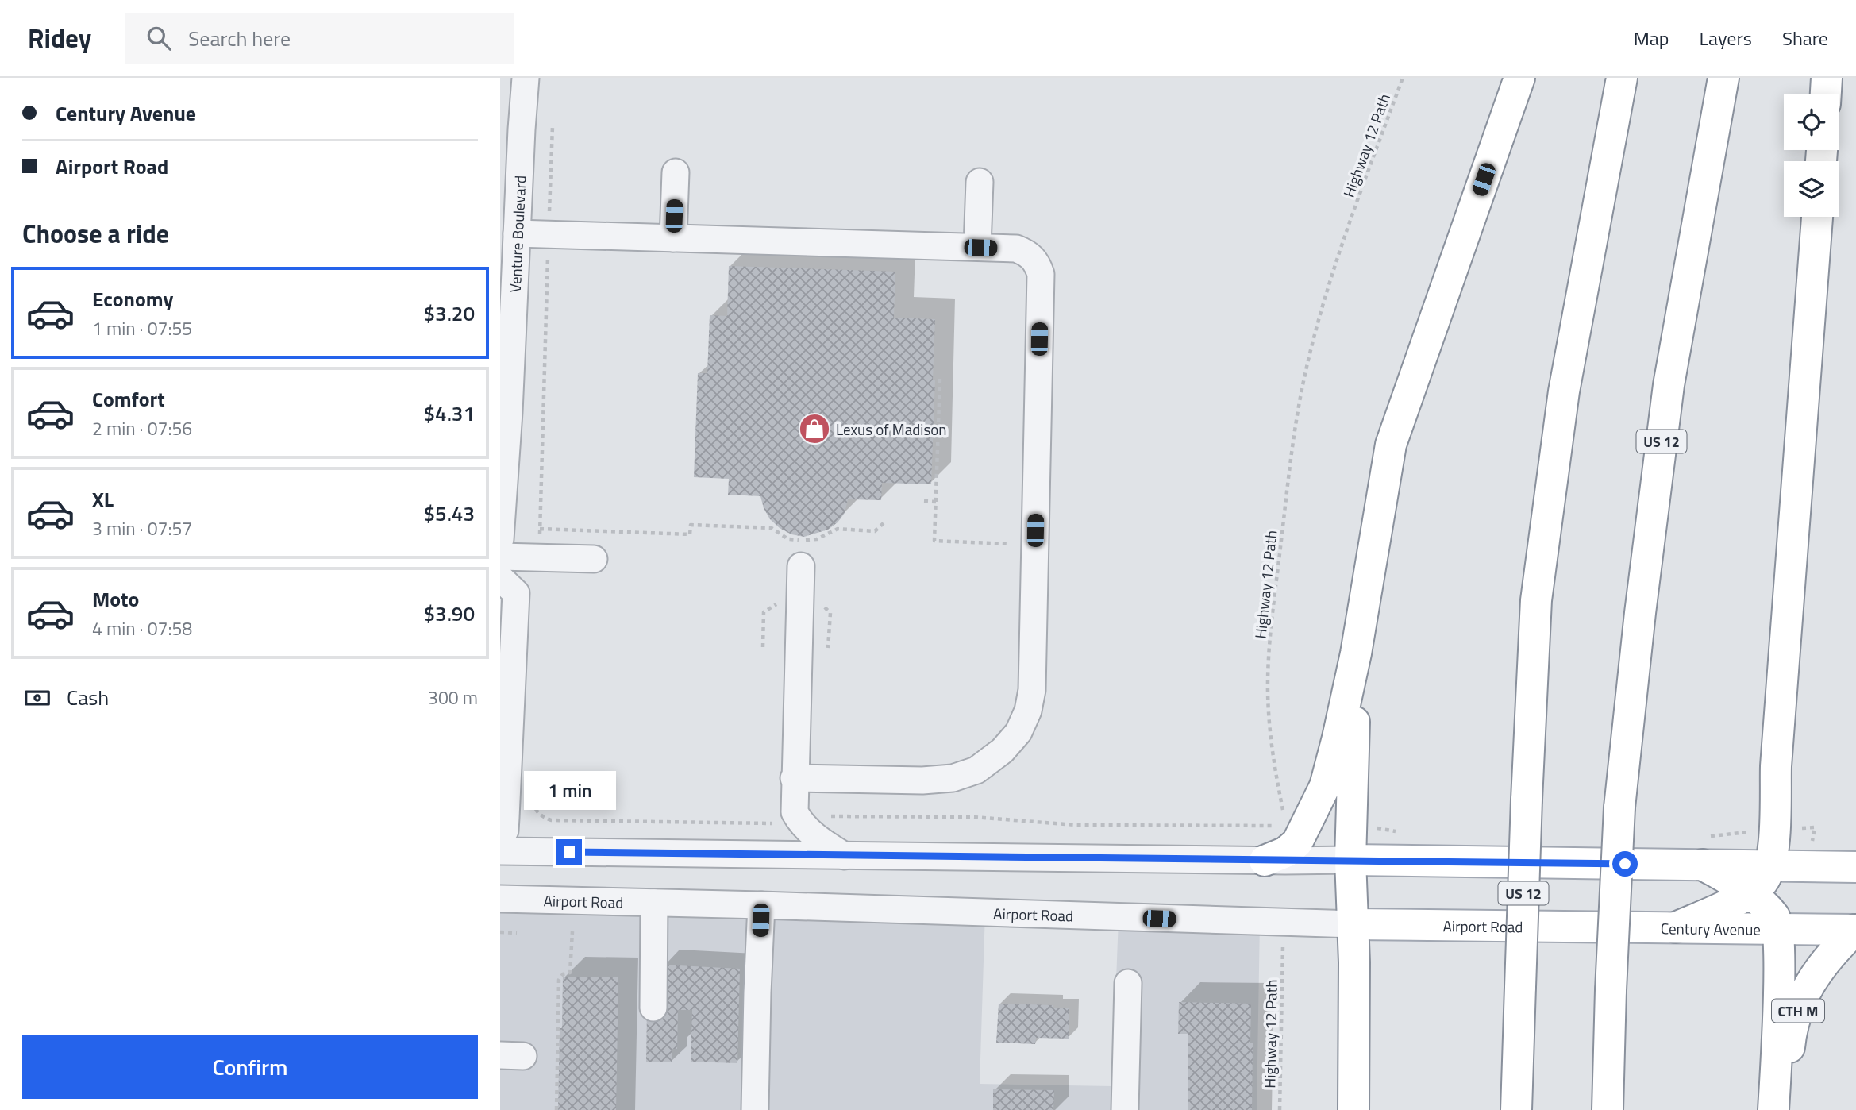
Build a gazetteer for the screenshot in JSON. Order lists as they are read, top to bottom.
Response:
{
  "streets": {
    "main road": [
      "US 12",
      "Airport Road",
      "Century Avenue",
      "CTH M"
    ],
    "street": ["Venture Boulevard"],
    "path": ["Highway 12 Path"]
  },
  "crossings": [
    ["Highway 12 Path", "Airport Road"],
    ["Airport Road", "Century Avenue"],
    ["Century Avenue", "CTH M"]
  ],
  "places": {
    "shop": ["Lexus of Madison"]
  },
  "page": {
    "header": "Ridey",
    "search": "Search here",
    "nav": ["Map", "Layers", "Share"],
    "banner": ["Century Avenue", "Airport Road"],
    "heading": "Choose a ride",
    "list": [
      {
        "name": "Economy",
        "note": "1 min · 07:55",
        "value": "$3.20"
      },
      {
        "name": "Comfort",
        "note": "2 min · 07:56",
        "value": "$4.31"
      },
      {
        "name": "XL",
        "note": "3 min · 07:57",
        "value": "$5.43"
      },
      {
        "name": "Moto",
        "note": "4 min · 07:58",
        "value": "$3.90"
      }
    ],
    "pay": ["Cash", "300 m"],
    "bubble": "1 min",
    "buttons": "Confirm"
  }
}
